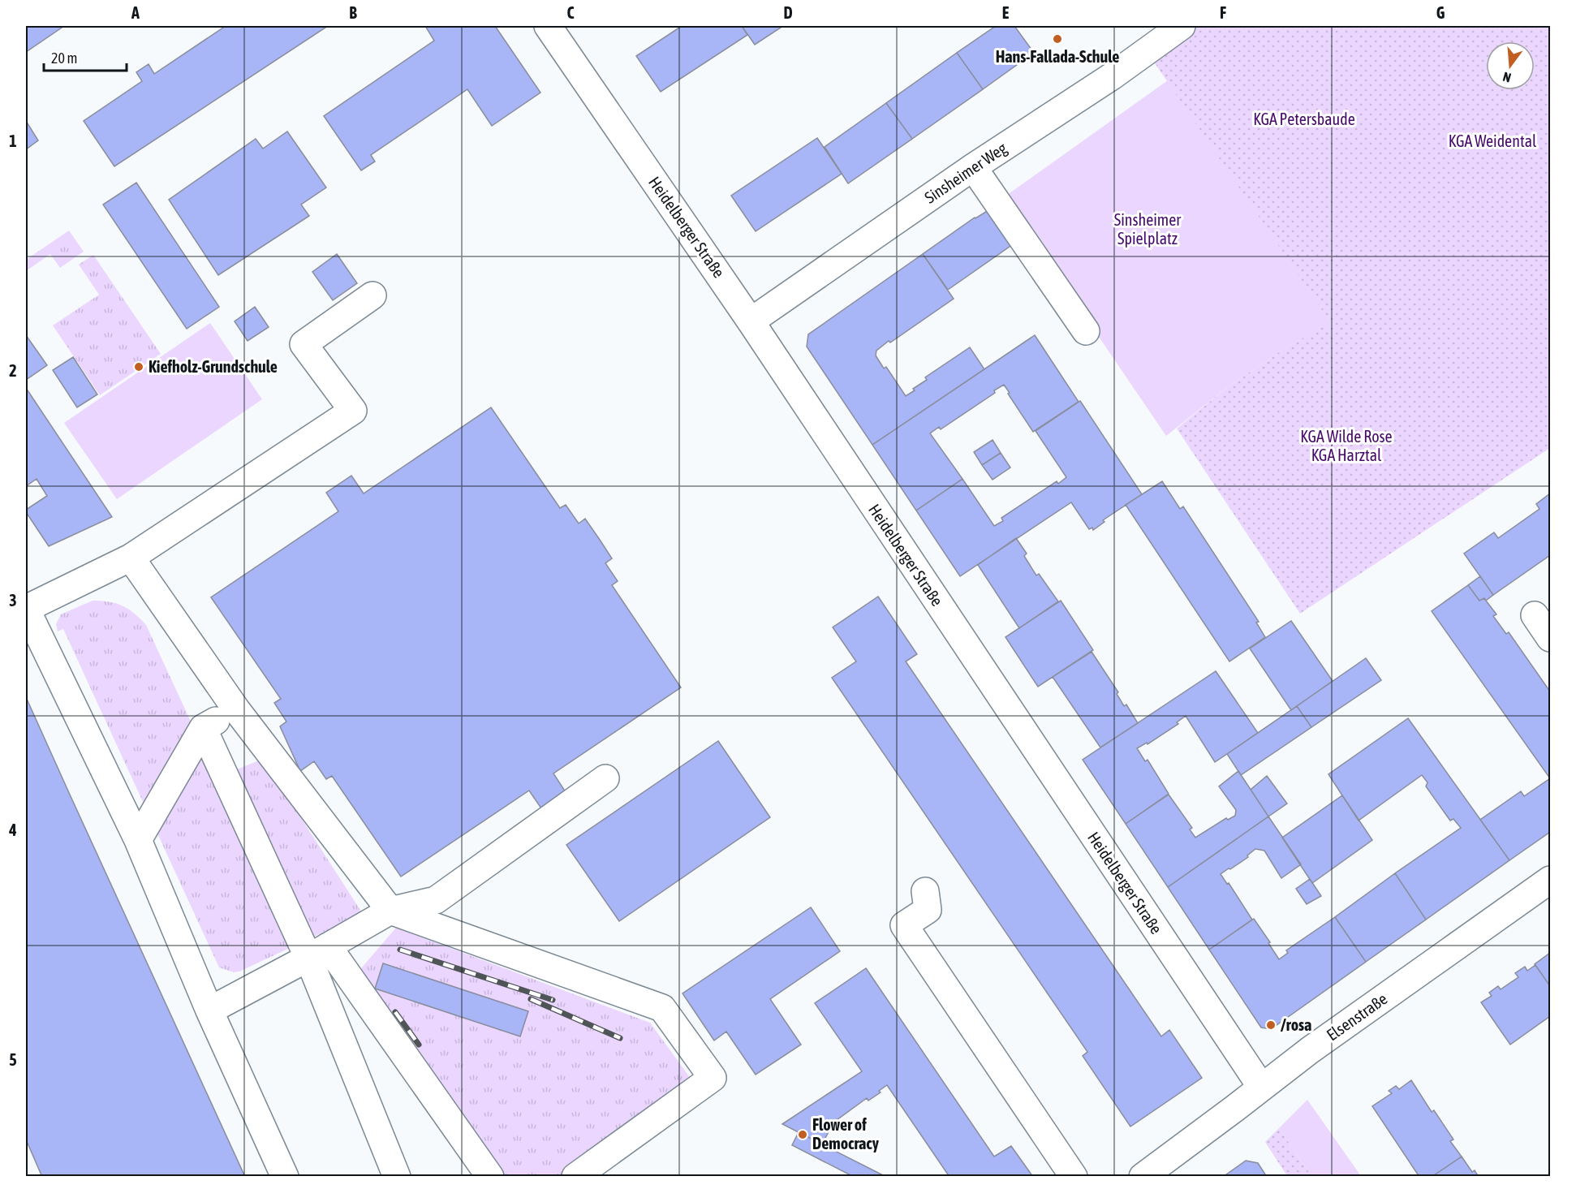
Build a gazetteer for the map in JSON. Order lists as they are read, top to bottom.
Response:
{
  "streets": {
    "street": ["Sinsheimer Weg", "Heidelberger Straße", "Elsenstraße"]
  },
  "crossings": [
    ["Sinsheimer Weg", "Heidelberger Straße"],
    ["Heidelberger Straße", "Elsenstraße"]
  ],
  "parks": [
    "KGA Petersbaude",
    "KGA Weidental",
    "Sinsheimer Spielplatz",
    "KGA Wilde Rose KGA Harztal"
  ],
  "places": [
    "Hans-Fallada-Schule",
    "Kiefholz-Grundschule",
    "/rosa",
    "Flower of Democracy"
  ],
  "scale_bar": "20 m",
  "north": "bottom",
  "grid": {
    "columns": [
      "A",
      "B",
      "C",
      "D",
      "E",
      "F",
      "G"
    ],
    "rows": [
      "1",
      "2",
      "3",
      "4",
      "5"
    ]
  }
}
